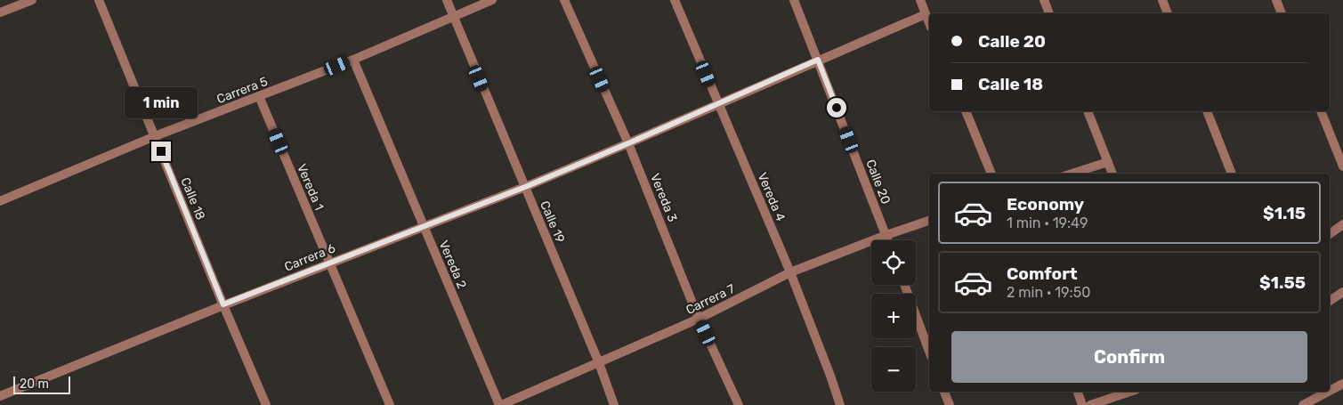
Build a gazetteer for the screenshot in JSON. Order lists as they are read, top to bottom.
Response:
{
  "streets": {
    "street": [
      "Carrera 5",
      "Calle 20",
      "Vereda 1",
      "Vereda 4",
      "Vereda 3",
      "Calle 18",
      "Calle 19",
      "Carrera 6",
      "Vereda 2",
      "Carrera 7"
    ]
  },
  "crossings": [
    ["Carrera 5", "Vereda 1"],
    ["Carrera 5", "Calle 18"],
    ["Carrera 5", "Calle 19"],
    ["Carrera 5", "Vereda 2"],
    ["Calle 20", "Carrera 6"],
    ["Calle 20", "Carrera 7"],
    ["Vereda 1", "Carrera 6"],
    ["Vereda 4", "Carrera 6"],
    ["Vereda 4", "Carrera 7"],
    ["Vereda 3", "Carrera 6"],
    ["Vereda 3", "Carrera 7"],
    ["Calle 18", "Carrera 6"],
    ["Calle 19", "Carrera 6"],
    ["Calle 19", "Carrera 7"],
    ["Carrera 6", "Vereda 2"],
    ["Vereda 2", "Carrera 7"]
  ],
  "scale_bar": "20 m",
  "page": {
    "banner": ["Calle 20", "Calle 18"],
    "bubble": "1 min",
    "list": [
      {
        "name": "Economy",
        "note": "1 min · 19:49",
        "value": "$1.15"
      },
      {
        "name": "Comfort",
        "note": "2 min · 19:50",
        "value": "$1.55"
      }
    ],
    "map_buttons": ["+", "−"],
    "buttons": "Confirm",
    "scale": "20 m"
  }
}
